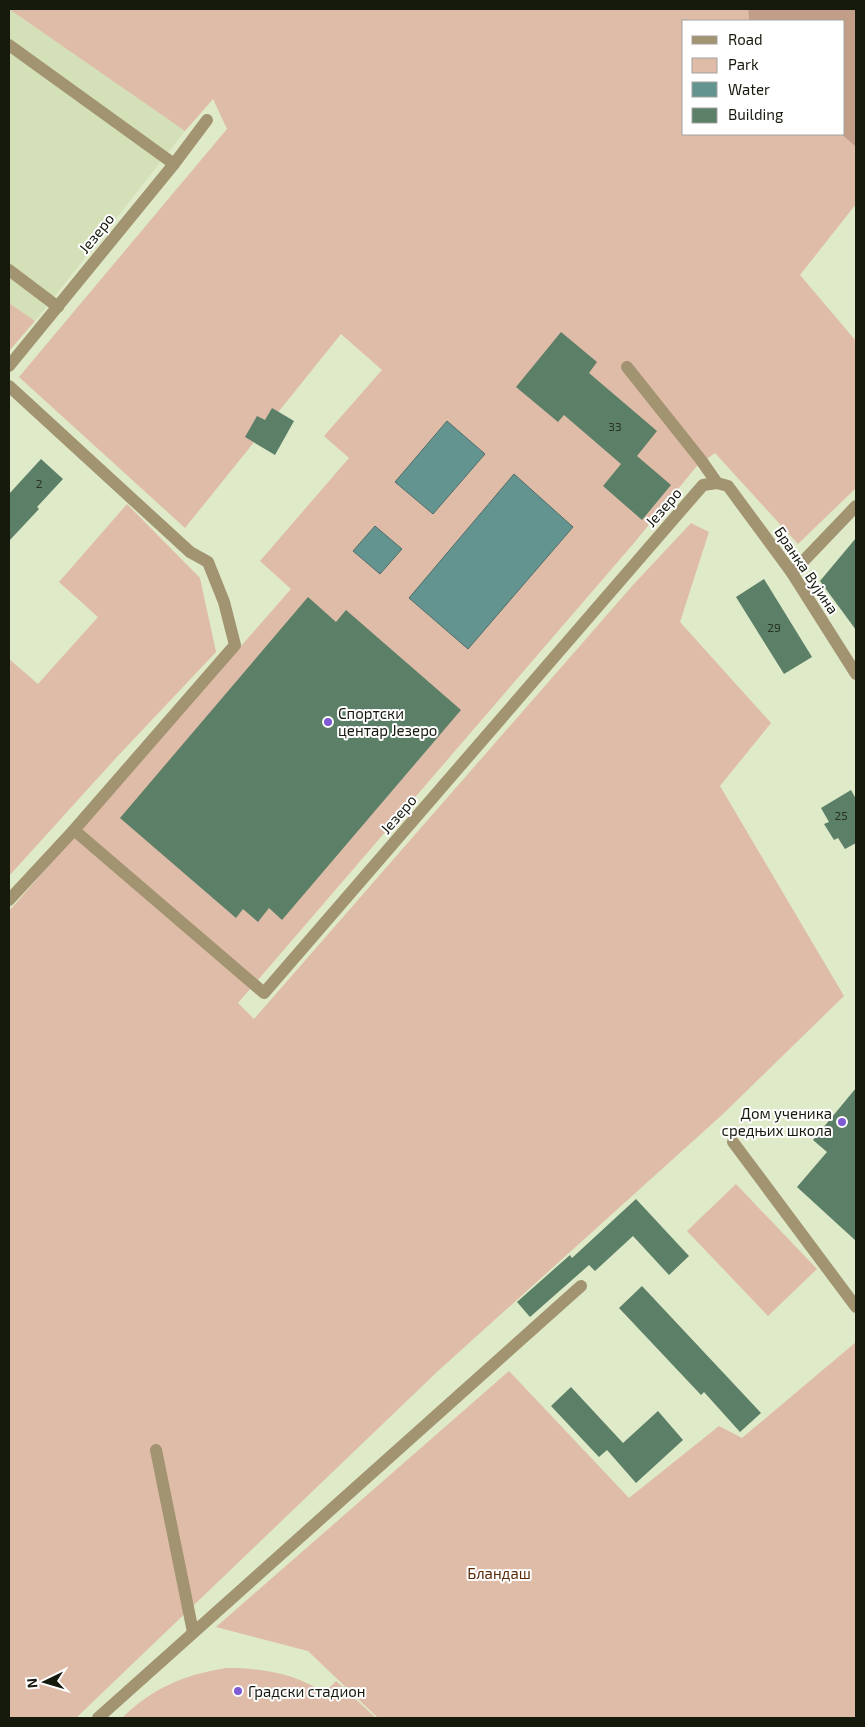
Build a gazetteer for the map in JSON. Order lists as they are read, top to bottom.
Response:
{
  "streets": {
    "street": ["Језеро", "Бранка Вујина"]
  },
  "crossings": [
    ["Језеро", "Бранка Вујина"]
  ],
  "parks": ["Бландаш"],
  "places": ["Спортски центар Језеро", "Дом ученика средњих школа", "Градски стадион"],
  "house_numbers": [
    "33",
    "2",
    "29",
    "25"
  ],
  "legend": [
    "Road",
    "Park",
    "Water",
    "Building"
  ],
  "north": "left"
}
